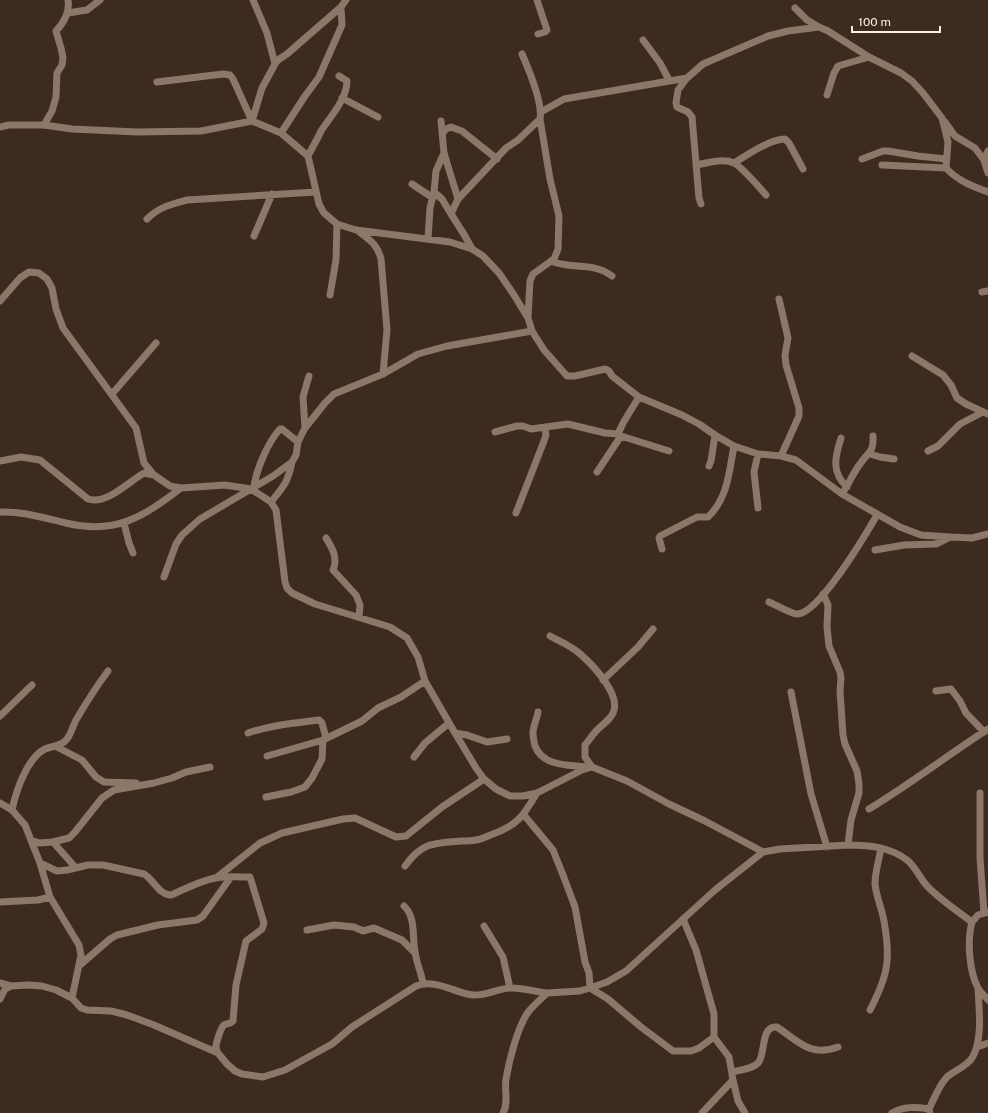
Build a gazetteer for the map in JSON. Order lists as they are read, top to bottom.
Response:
{
  "scale_bar": "100 m"
}
